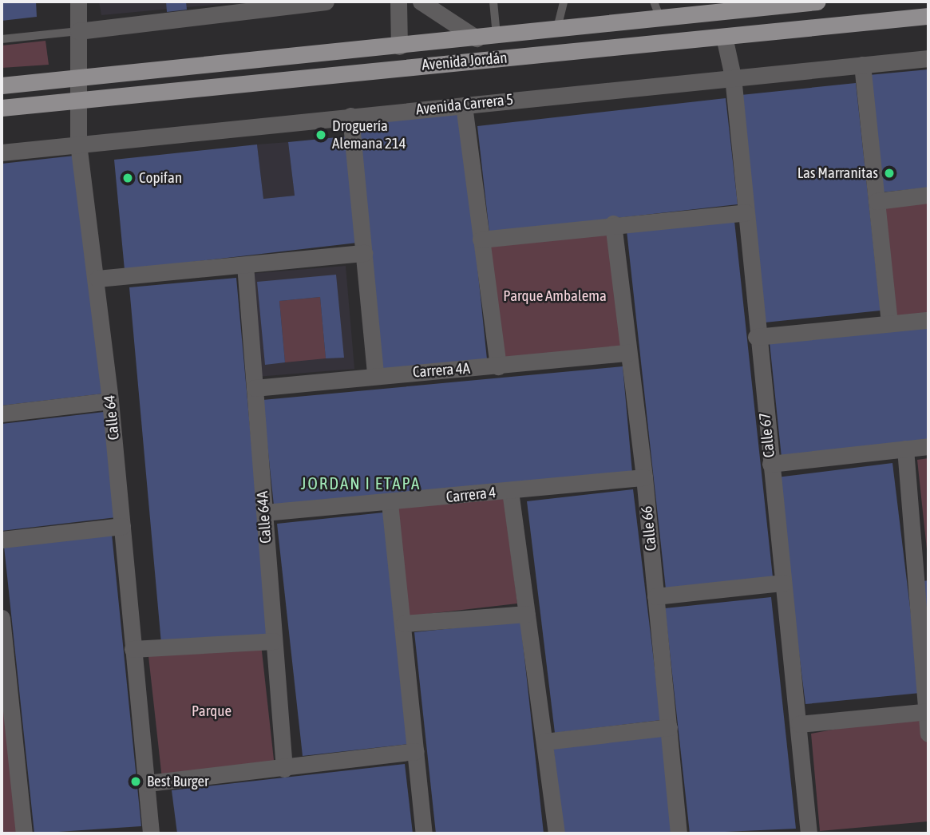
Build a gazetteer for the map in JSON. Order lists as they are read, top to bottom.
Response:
{
  "streets": {
    "main road": ["Avenida Jordán"],
    "street": [
      "Avenida Carrera 5",
      "Carrera 4A",
      "Calle 64",
      "Calle 67",
      "Carrera 4",
      "Calle 64A",
      "Calle 66"
    ]
  },
  "crossings": [
    ["Avenida Jordán", "Calle 64"],
    ["Avenida Jordán", "Calle 67"],
    ["Avenida Carrera 5", "Calle 64"],
    ["Avenida Carrera 5", "Calle 67"],
    ["Carrera 4A", "Calle 64A"],
    ["Carrera 4A", "Calle 66"],
    ["Carrera 4", "Calle 64A"],
    ["Carrera 4", "Calle 66"]
  ],
  "districts": ["JORDAN I ETAPA"],
  "parks": ["Parque Ambalema", "Parque"],
  "places": [
    "Droguería Alemana 214",
    "Las Marranitas",
    "Copifan",
    "Best Burger"
  ]
}
